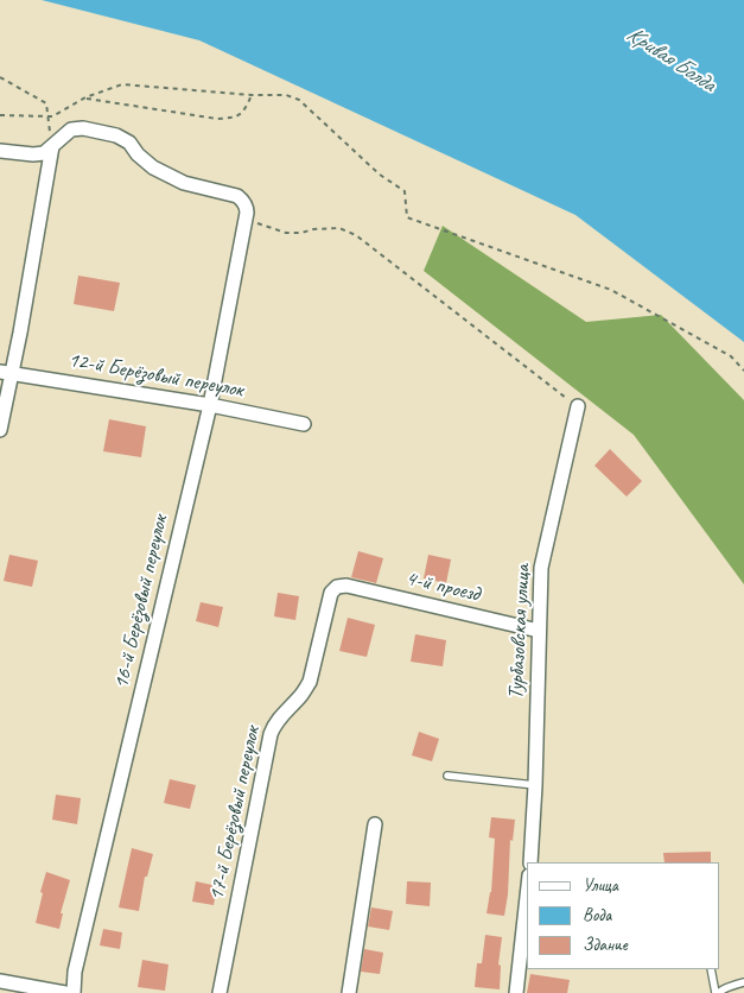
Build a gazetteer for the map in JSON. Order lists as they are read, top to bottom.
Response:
{
  "streets": {
    "street": [
      "12-й Берёзовый переулок",
      "4-й проезд",
      "16-й Берёзовый переулок",
      "Турбазовская улица",
      "17-й Берёзовый переулок"
    ]
  },
  "crossings": [
    ["12-й Берёзовый переулок", "16-й Берёзовый переулок"],
    ["4-й проезд", "Турбазовская улица"],
    ["4-й проезд", "17-й Берёзовый переулок"]
  ],
  "water": ["Кривая Болда"],
  "legend": ["Улица", "Вода", "Здание"]
}
